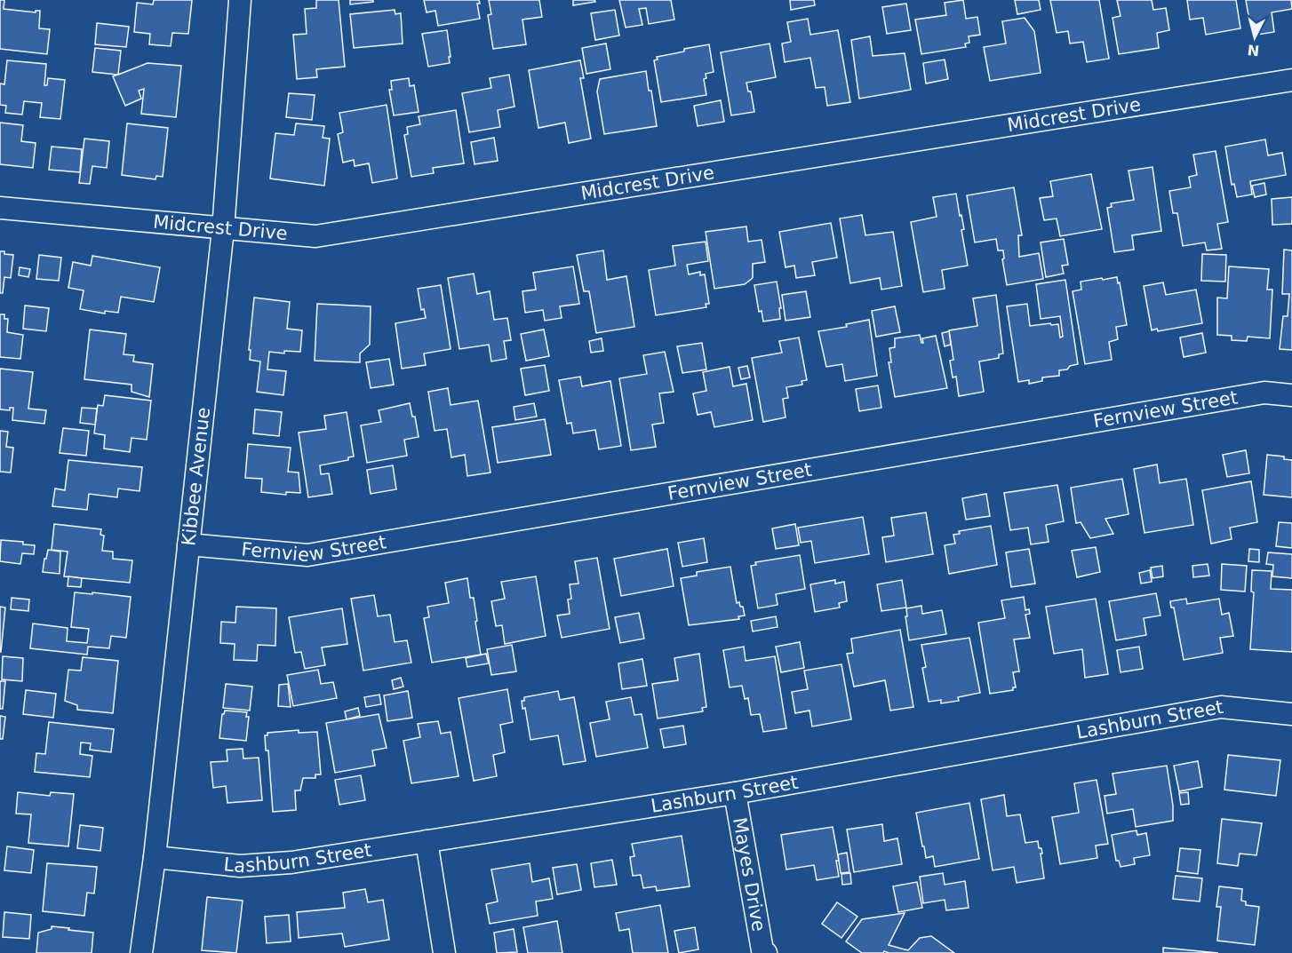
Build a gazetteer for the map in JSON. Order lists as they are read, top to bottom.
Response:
{
  "streets": {
    "street": [
      "Midcrest Drive",
      "Fernview Street",
      "Kibbee Avenue",
      "Lashburn Street",
      "Mayes Drive"
    ]
  },
  "crossings": [
    ["Midcrest Drive", "Kibbee Avenue"],
    ["Fernview Street", "Kibbee Avenue"],
    ["Kibbee Avenue", "Lashburn Street"],
    ["Lashburn Street", "Mayes Drive"]
  ],
  "north": "bottom"
}
